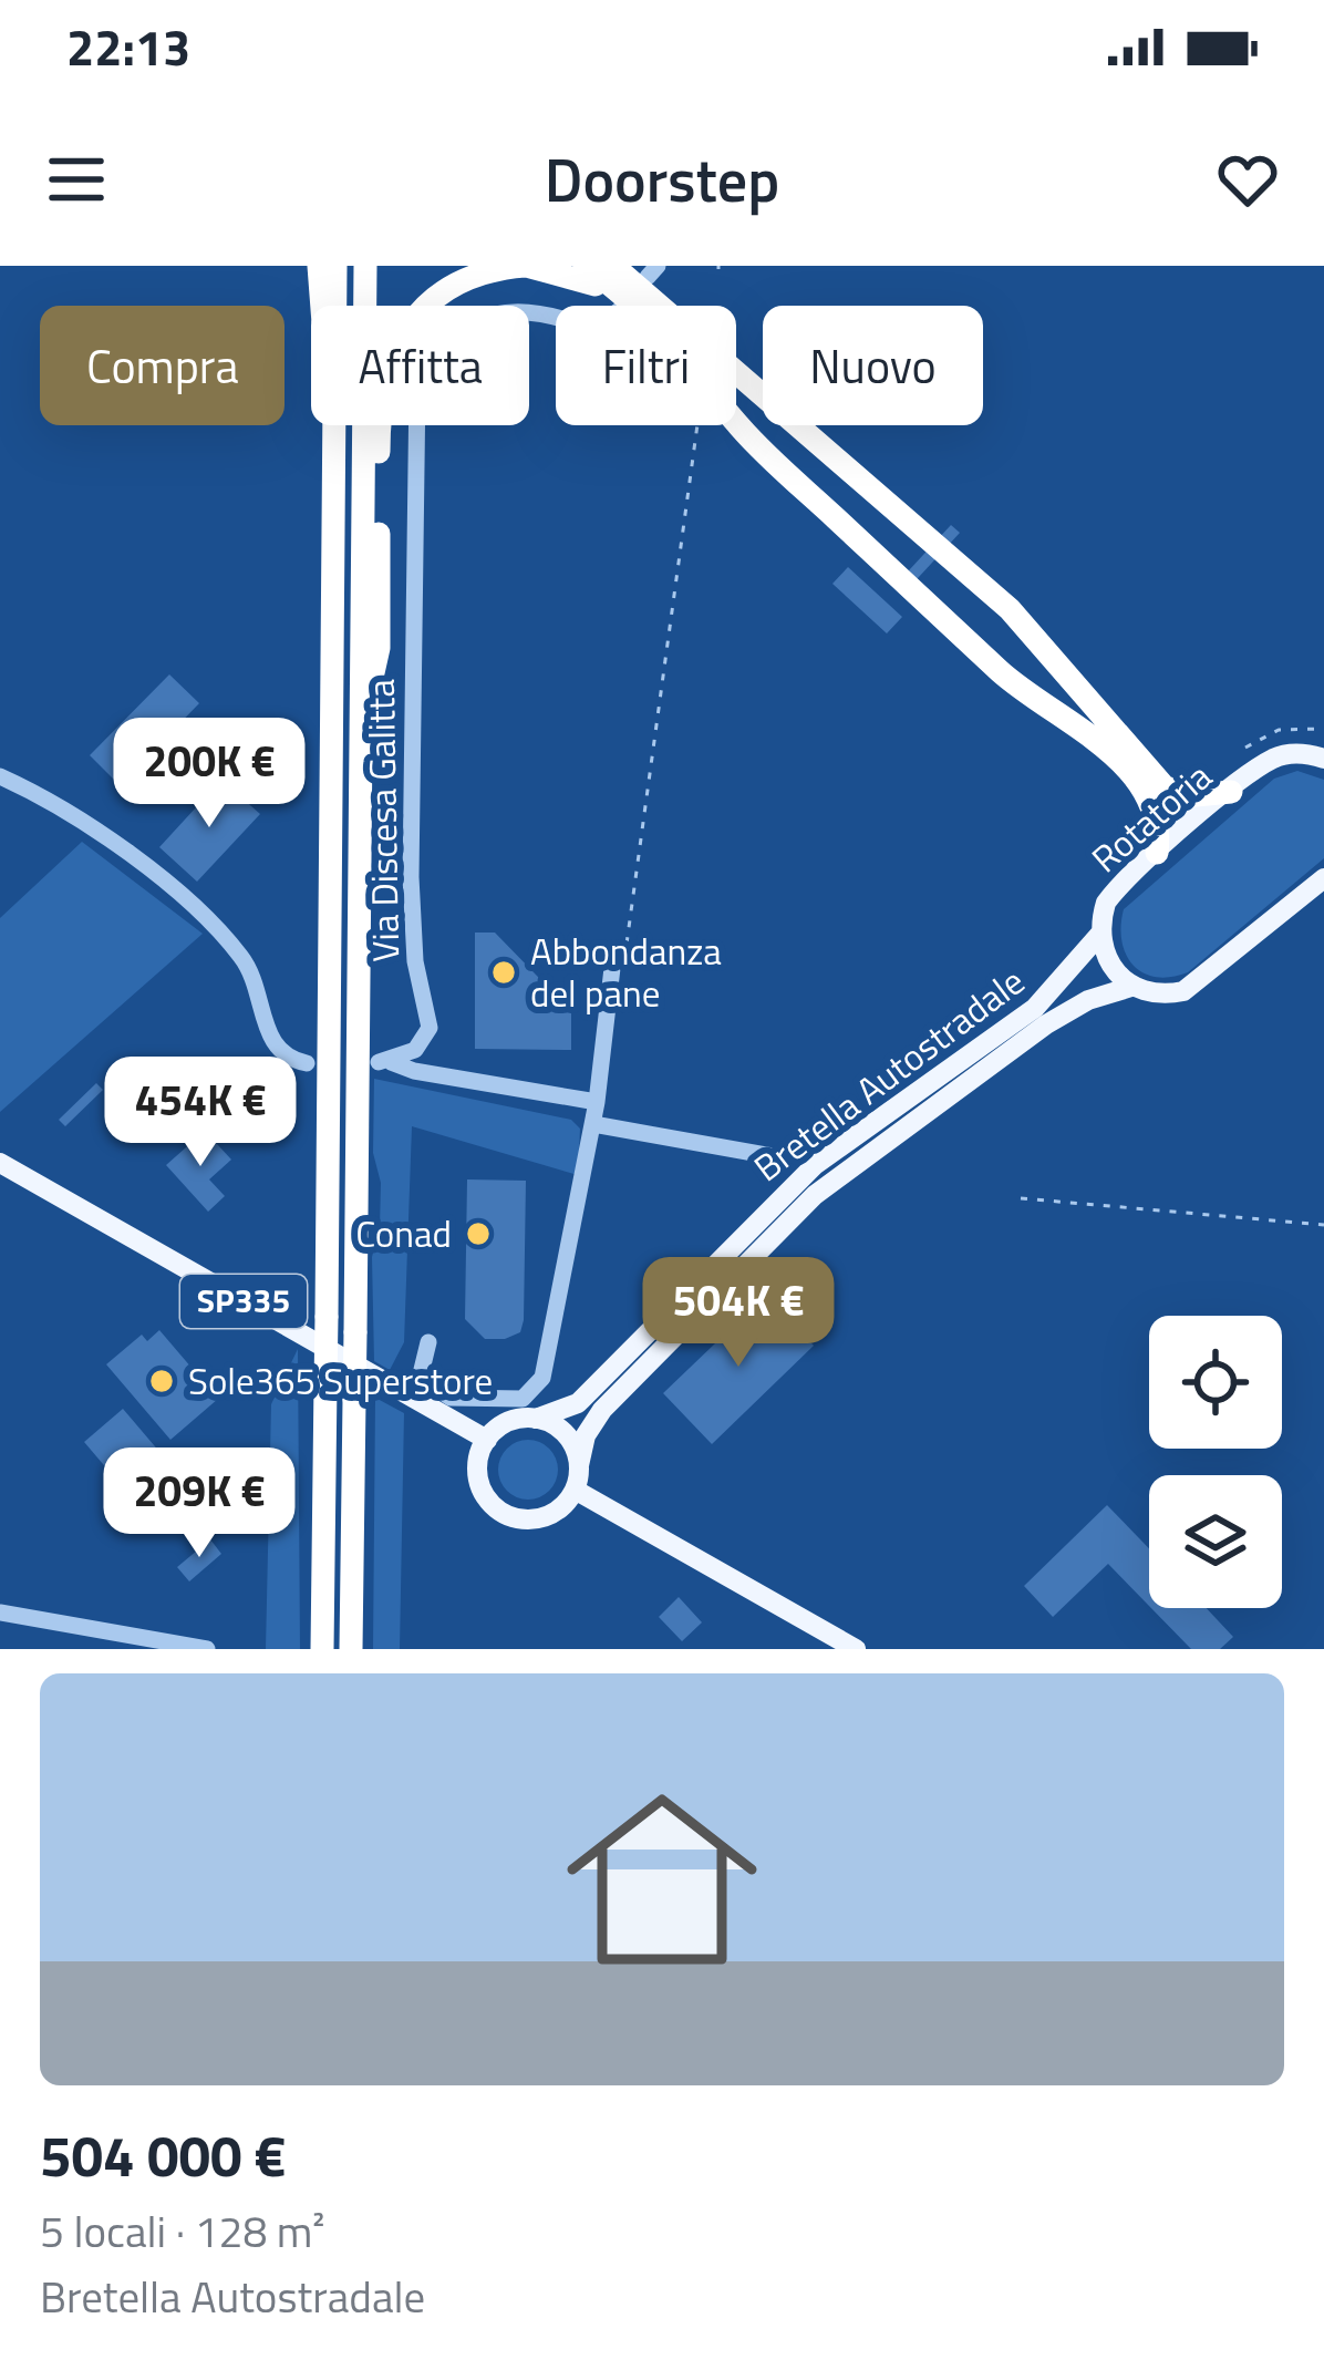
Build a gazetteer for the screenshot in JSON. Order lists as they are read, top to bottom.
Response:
{
  "streets": {
    "main road": ["Rotatoria", "Bretella Autostradale", "SP335"],
    "street": ["Via Discesa Galitta"]
  },
  "crossings": [
    ["Rotatoria", "Bretella Autostradale"],
    ["Bretella Autostradale", "SP335"]
  ],
  "places": ["Abbondanza del pane", "Conad", "Sole365 Superstore"],
  "page": {
    "status": "22:13",
    "header": "Doorstep",
    "chip": [
      "Compra",
      "Affitta",
      "Filtri",
      "Nuovo"
    ],
    "price": [
      "200K €",
      "454K €",
      "504K €",
      "209K €"
    ],
    "list": [
      {
        "name": "504 000 €",
        "note": "5 locali · 128 m² · Bretella Autostradale"
      }
    ]
  }
}
